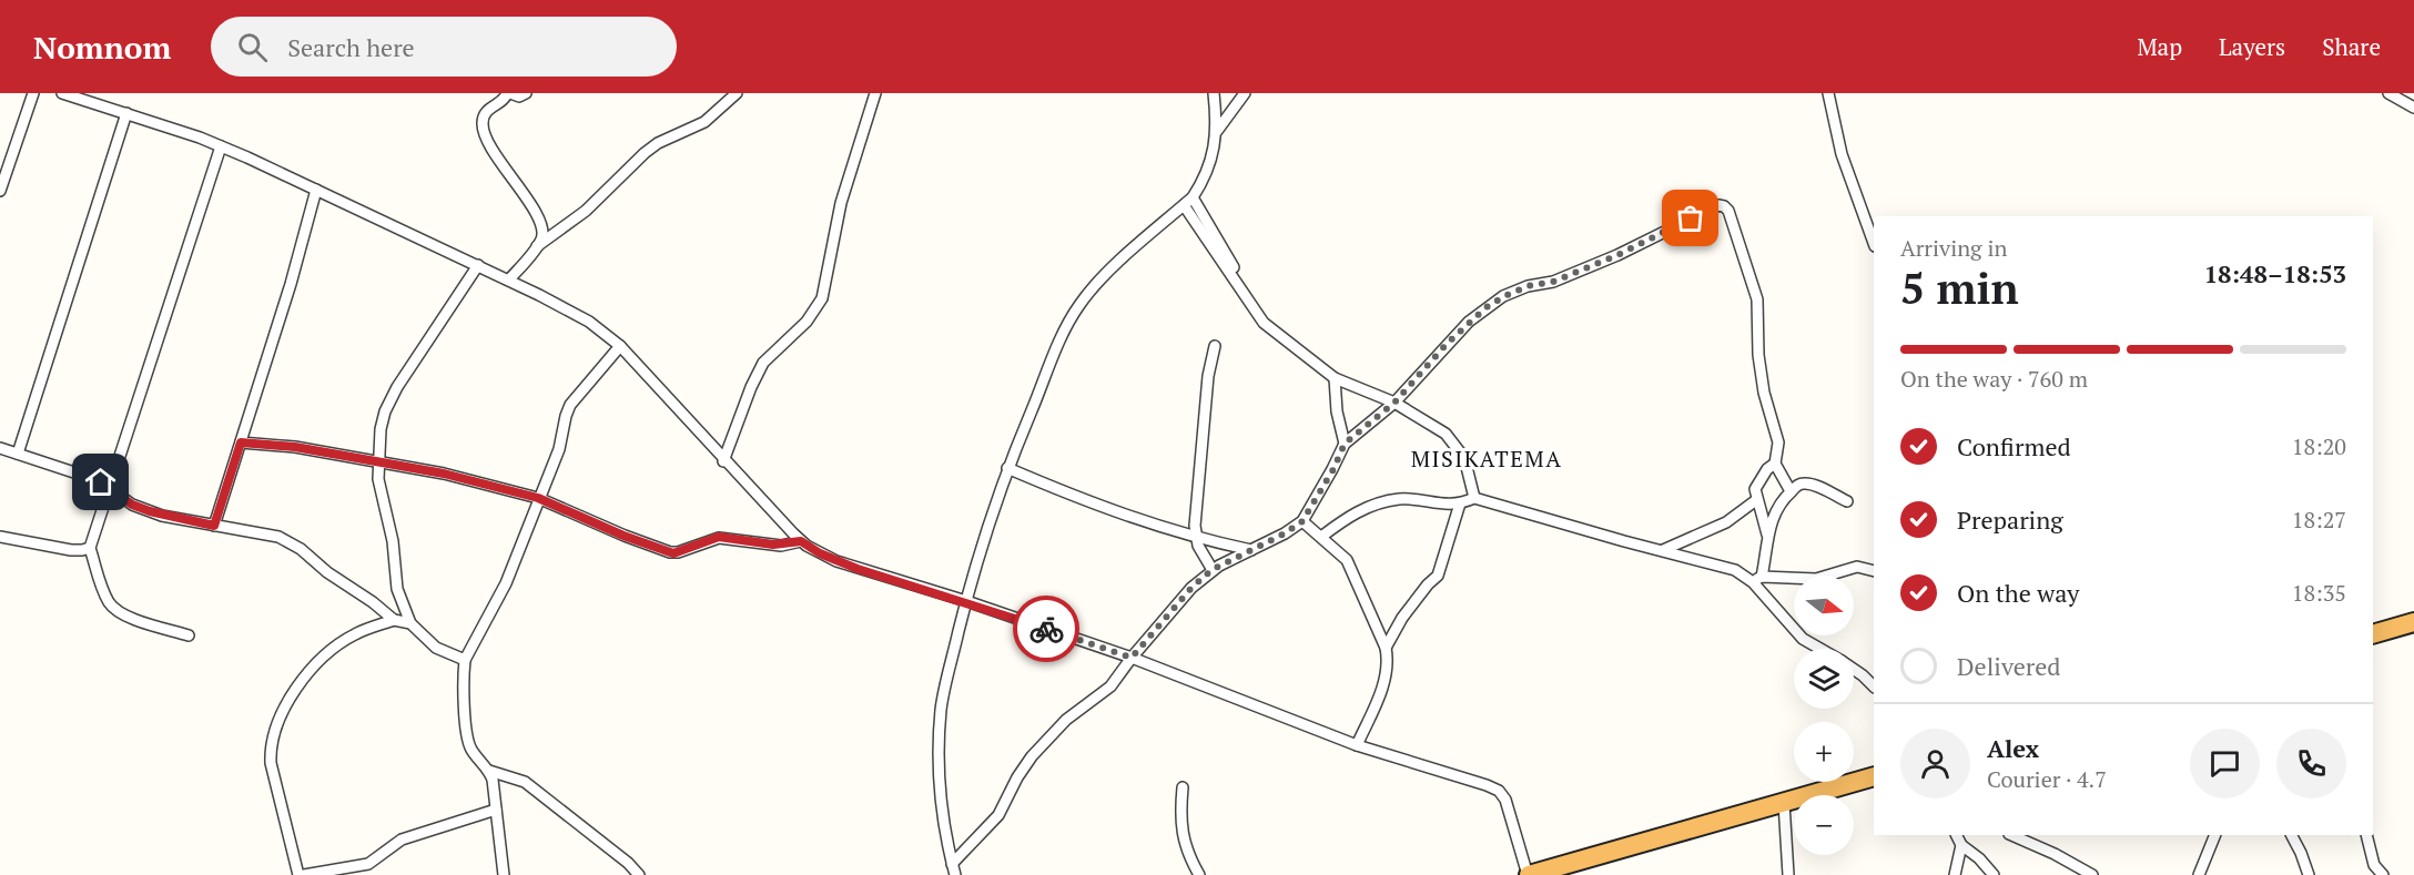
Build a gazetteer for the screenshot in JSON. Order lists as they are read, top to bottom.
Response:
{
  "districts": ["MISIKATEMA"],
  "north": "right",
  "page": {
    "header": "Nomnom",
    "search": "Search here",
    "nav": ["Map", "Layers", "Share"],
    "heading": ["5 min", "Arriving in", "18:48–18:53"],
    "panel": ["Alex", "Courier · 4.7"],
    "bar": "On the way · 760 m",
    "list": [
      ["Confirmed", "18:20"],
      ["Preparing", "18:27"],
      ["On the way", "18:35"],
      "Delivered"
    ],
    "map_buttons": ["+", "−"]
  }
}
